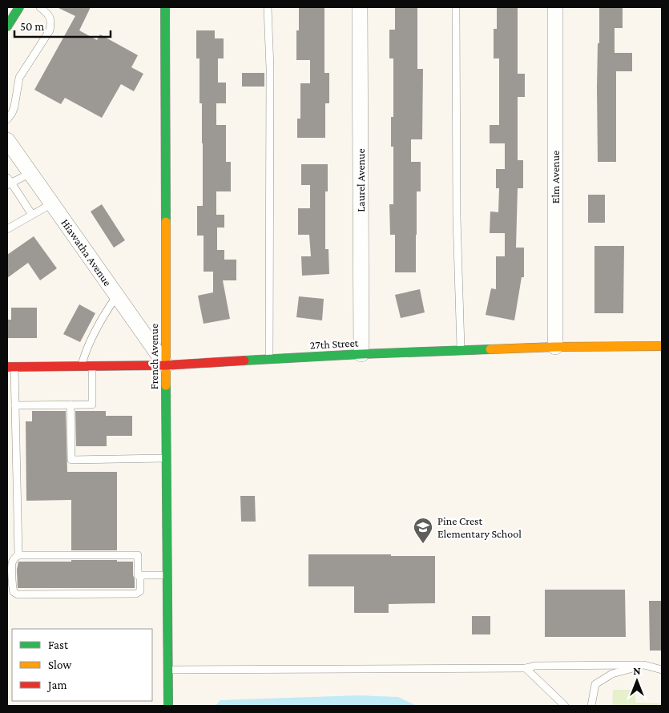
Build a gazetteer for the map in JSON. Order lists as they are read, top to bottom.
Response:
{
  "streets": {
    "street": [
      "Elm Avenue",
      "Laurel Avenue",
      "Hiawatha Avenue",
      "27th Street",
      "French Avenue"
    ]
  },
  "crossings": [
    ["Elm Avenue", "27th Street"],
    ["Laurel Avenue", "27th Street"],
    ["Hiawatha Avenue", "27th Street"],
    ["Hiawatha Avenue", "French Avenue"],
    ["27th Street", "French Avenue"]
  ],
  "places": {
    "school or university": ["Pine Crest Elementary School"]
  },
  "legend": ["Fast", "Slow", "Jam"],
  "scale_bar": "50 m",
  "north": "top"
}
